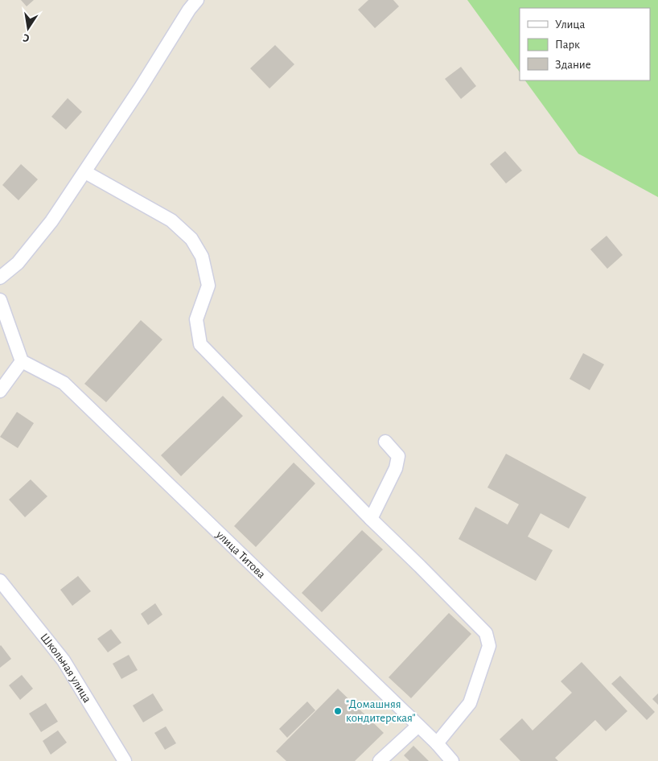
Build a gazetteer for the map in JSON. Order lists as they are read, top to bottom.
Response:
{
  "streets": {
    "street": ["улица Титова", "Школьная улица"]
  },
  "places": ["\"Домашняя кондитерская\""],
  "legend": ["Улица", "Парк", "Здание"],
  "north": "bottom"
}
